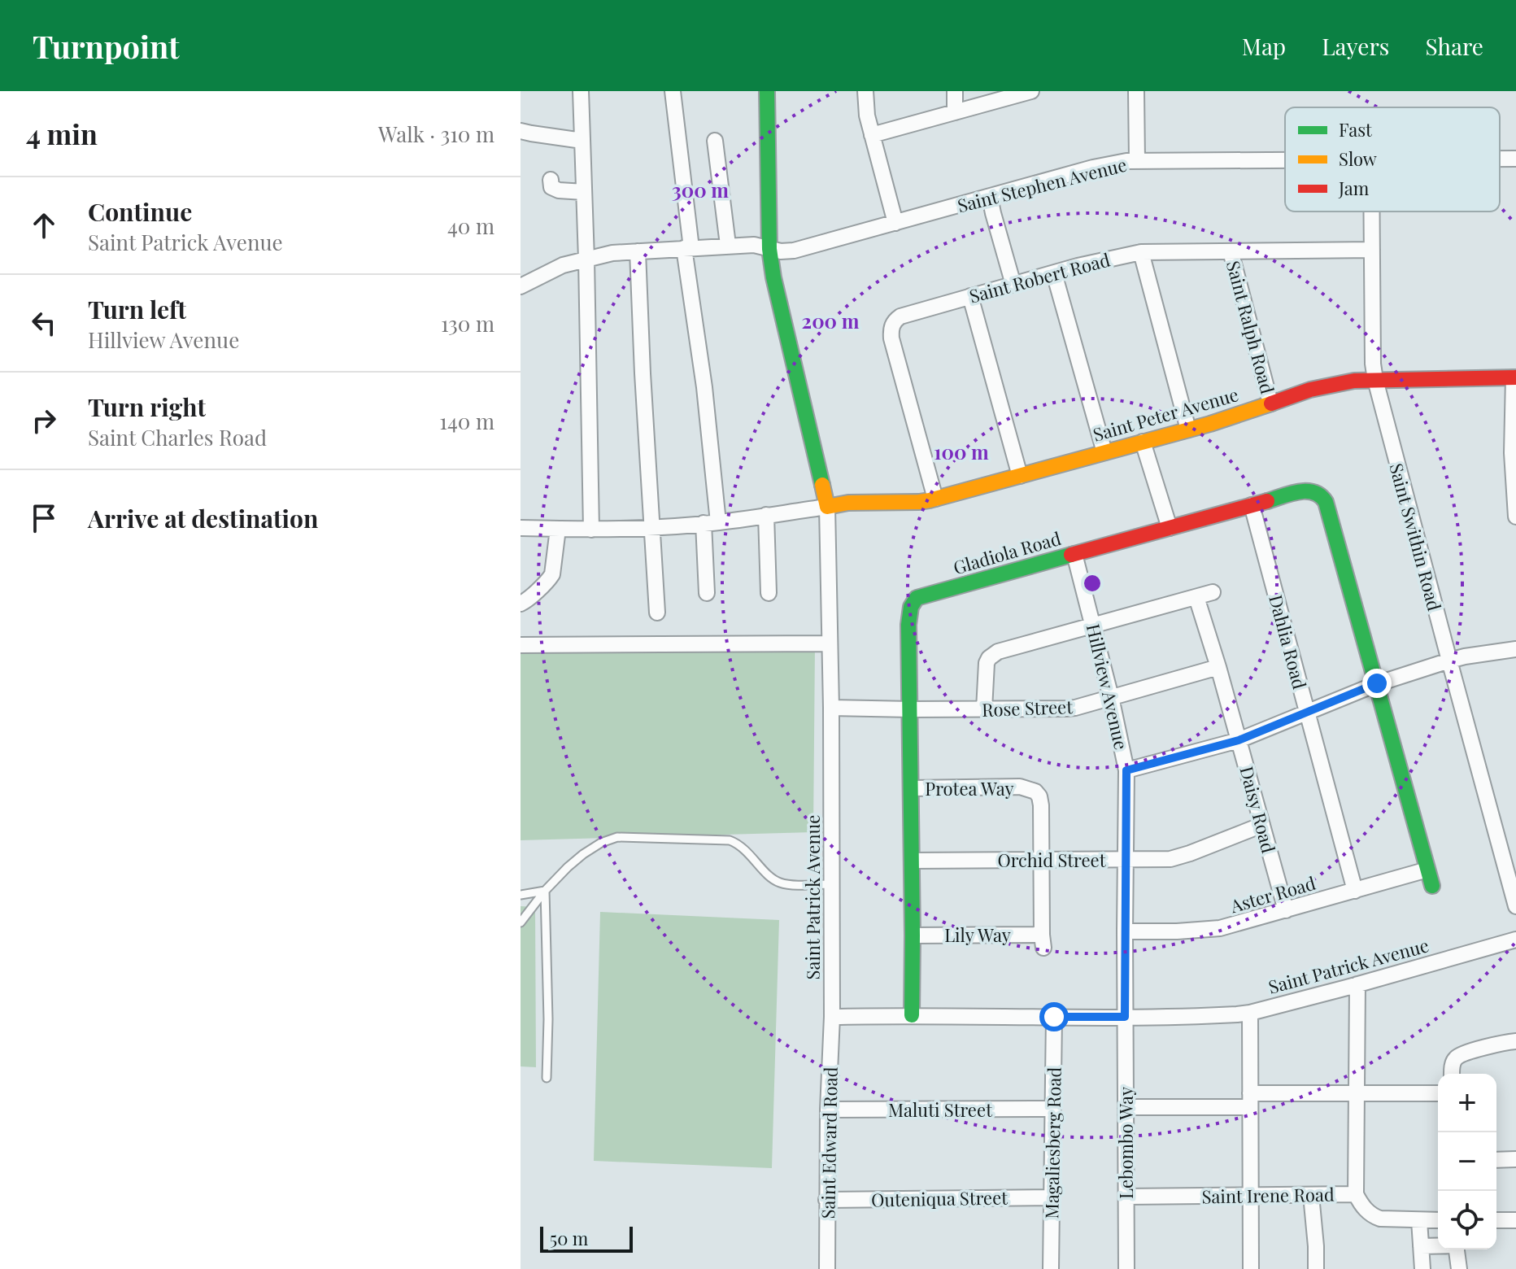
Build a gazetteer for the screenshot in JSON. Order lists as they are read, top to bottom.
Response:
{
  "streets": {
    "street": [
      "Saint Stephen Avenue",
      "Saint Robert Road",
      "Saint Ralph Road",
      "Saint Peter Avenue",
      "Saint Swithin Road",
      "Gladiola Road",
      "Dahlia Road",
      "Hillview Avenue",
      "Rose Street",
      "Protea Way",
      "Daisy Road",
      "Orchid Street",
      "Aster Road",
      "Saint Patrick Avenue",
      "Lily Way",
      "Maluti Street",
      "Saint Edward Road",
      "Magaliesberg Road",
      "Lebombo Way",
      "Saint Irene Road",
      "Outeniqua Street"
    ]
  },
  "crossings": [
    ["Saint Stephen Avenue", "Saint Patrick Avenue"],
    ["Saint Robert Road", "Saint Ralph Road"],
    ["Saint Robert Road", "Saint Peter Avenue"],
    ["Saint Robert Road", "Saint Swithin Road"],
    ["Saint Ralph Road", "Saint Peter Avenue"],
    ["Saint Peter Avenue", "Saint Swithin Road"],
    ["Saint Peter Avenue", "Saint Patrick Avenue"],
    ["Gladiola Road", "Dahlia Road"],
    ["Gladiola Road", "Hillview Avenue"],
    ["Gladiola Road", "Rose Street"],
    ["Gladiola Road", "Protea Way"],
    ["Gladiola Road", "Orchid Street"],
    ["Gladiola Road", "Saint Patrick Avenue"],
    ["Gladiola Road", "Lily Way"],
    ["Dahlia Road", "Aster Road"],
    ["Hillview Avenue", "Rose Street"],
    ["Hillview Avenue", "Orchid Street"],
    ["Hillview Avenue", "Aster Road"],
    ["Hillview Avenue", "Saint Patrick Avenue"],
    ["Hillview Avenue", "Lebombo Way"],
    ["Rose Street", "Daisy Road"],
    ["Rose Street", "Saint Patrick Avenue"],
    ["Protea Way", "Orchid Street"],
    ["Protea Way", "Lily Way"],
    ["Daisy Road", "Orchid Street"],
    ["Daisy Road", "Aster Road"],
    ["Orchid Street", "Lily Way"],
    ["Saint Patrick Avenue", "Saint Edward Road"],
    ["Saint Patrick Avenue", "Magaliesberg Road"],
    ["Saint Patrick Avenue", "Lebombo Way"],
    ["Saint Patrick Avenue", "Saint Irene Road"],
    ["Maluti Street", "Saint Edward Road"],
    ["Maluti Street", "Magaliesberg Road"],
    ["Saint Edward Road", "Outeniqua Street"],
    ["Magaliesberg Road", "Outeniqua Street"],
    ["Lebombo Way", "Saint Irene Road"]
  ],
  "legend": ["Fast", "Slow", "Jam"],
  "scale_bar": "50 m",
  "page": {
    "header": "Turnpoint",
    "nav": ["Map", "Layers", "Share"],
    "heading": ["4 min", "Walk · 310 m"],
    "list": [
      ["Continue", "Saint Patrick Avenue", "40 m"],
      ["Turn left", "Hillview Avenue", "130 m"],
      ["Turn right", "Saint Charles Road", "140 m"],
      "Arrive at destination"
    ],
    "map_buttons": ["+", "−"],
    "scale": "50 m"
  },
  "rings": ["300 m", "200 m", "100 m"]
}
